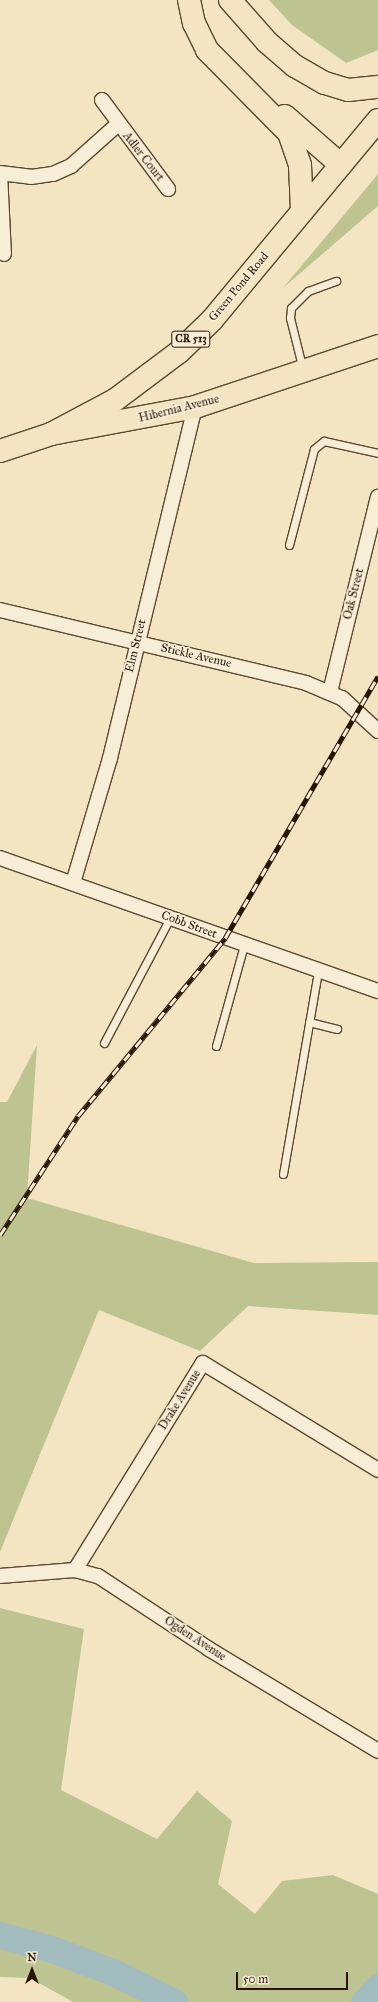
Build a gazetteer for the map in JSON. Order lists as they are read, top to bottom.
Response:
{
  "streets": {
    "main road": ["Green Pond Road", "CR 513", "Hibernia Avenue"],
    "street": [
      "Adler Court",
      "Oak Street",
      "Elm Street",
      "Stickle Avenue",
      "Cobb Street",
      "Drake Avenue",
      "Ogden Avenue"
    ]
  },
  "crossings": [
    ["Green Pond Road", "Hibernia Avenue"],
    ["Hibernia Avenue", "Elm Street"],
    ["Oak Street", "Stickle Avenue"],
    ["Elm Street", "Stickle Avenue"],
    ["Elm Street", "Cobb Street"],
    ["Drake Avenue", "Ogden Avenue"]
  ],
  "scale_bar": "50 m",
  "north": "top"
}
